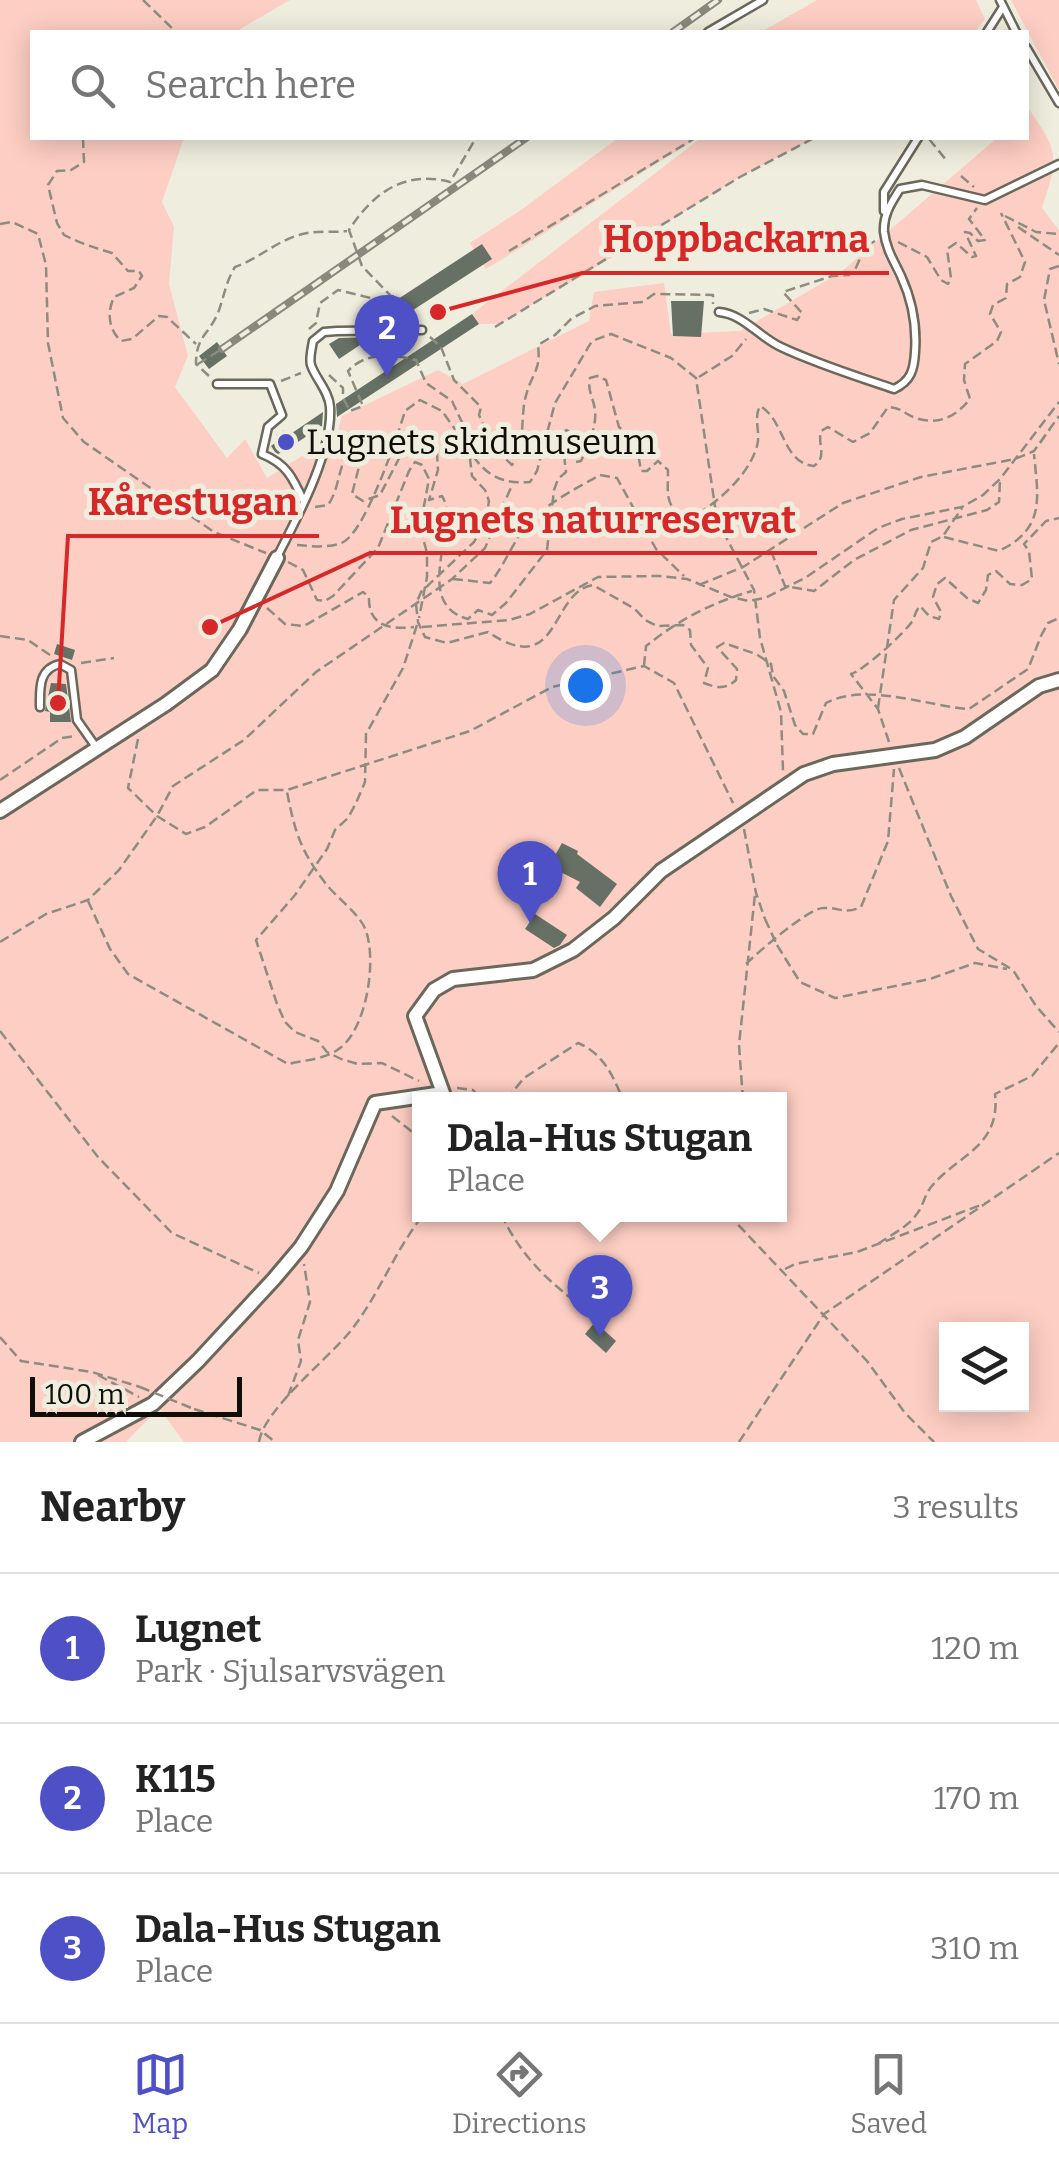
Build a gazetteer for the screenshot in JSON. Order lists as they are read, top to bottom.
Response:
{
  "places": [
    "Hoppbackarna",
    "Lugnets skidmuseum",
    "Lugnets naturreservat",
    "Kårestugan"
  ],
  "scale_bar": "100 m",
  "page": {
    "search": "Search here",
    "pins": ["2", "1", "3"],
    "popup": ["Dala-Hus Stugan", "Place"],
    "scale": "100 m",
    "heading": ["Nearby", "3 results"],
    "list": [
      {
        "mark": "1",
        "name": "Lugnet",
        "note": "Park · Sjulsarvsvägen",
        "value": "120 m"
      },
      {
        "mark": "2",
        "name": "K115",
        "note": "Place",
        "value": "170 m"
      },
      {
        "mark": "3",
        "name": "Dala-Hus Stugan",
        "note": "Place",
        "value": "310 m"
      }
    ],
    "nav": ["Map", "Directions", "Saved"]
  }
}
